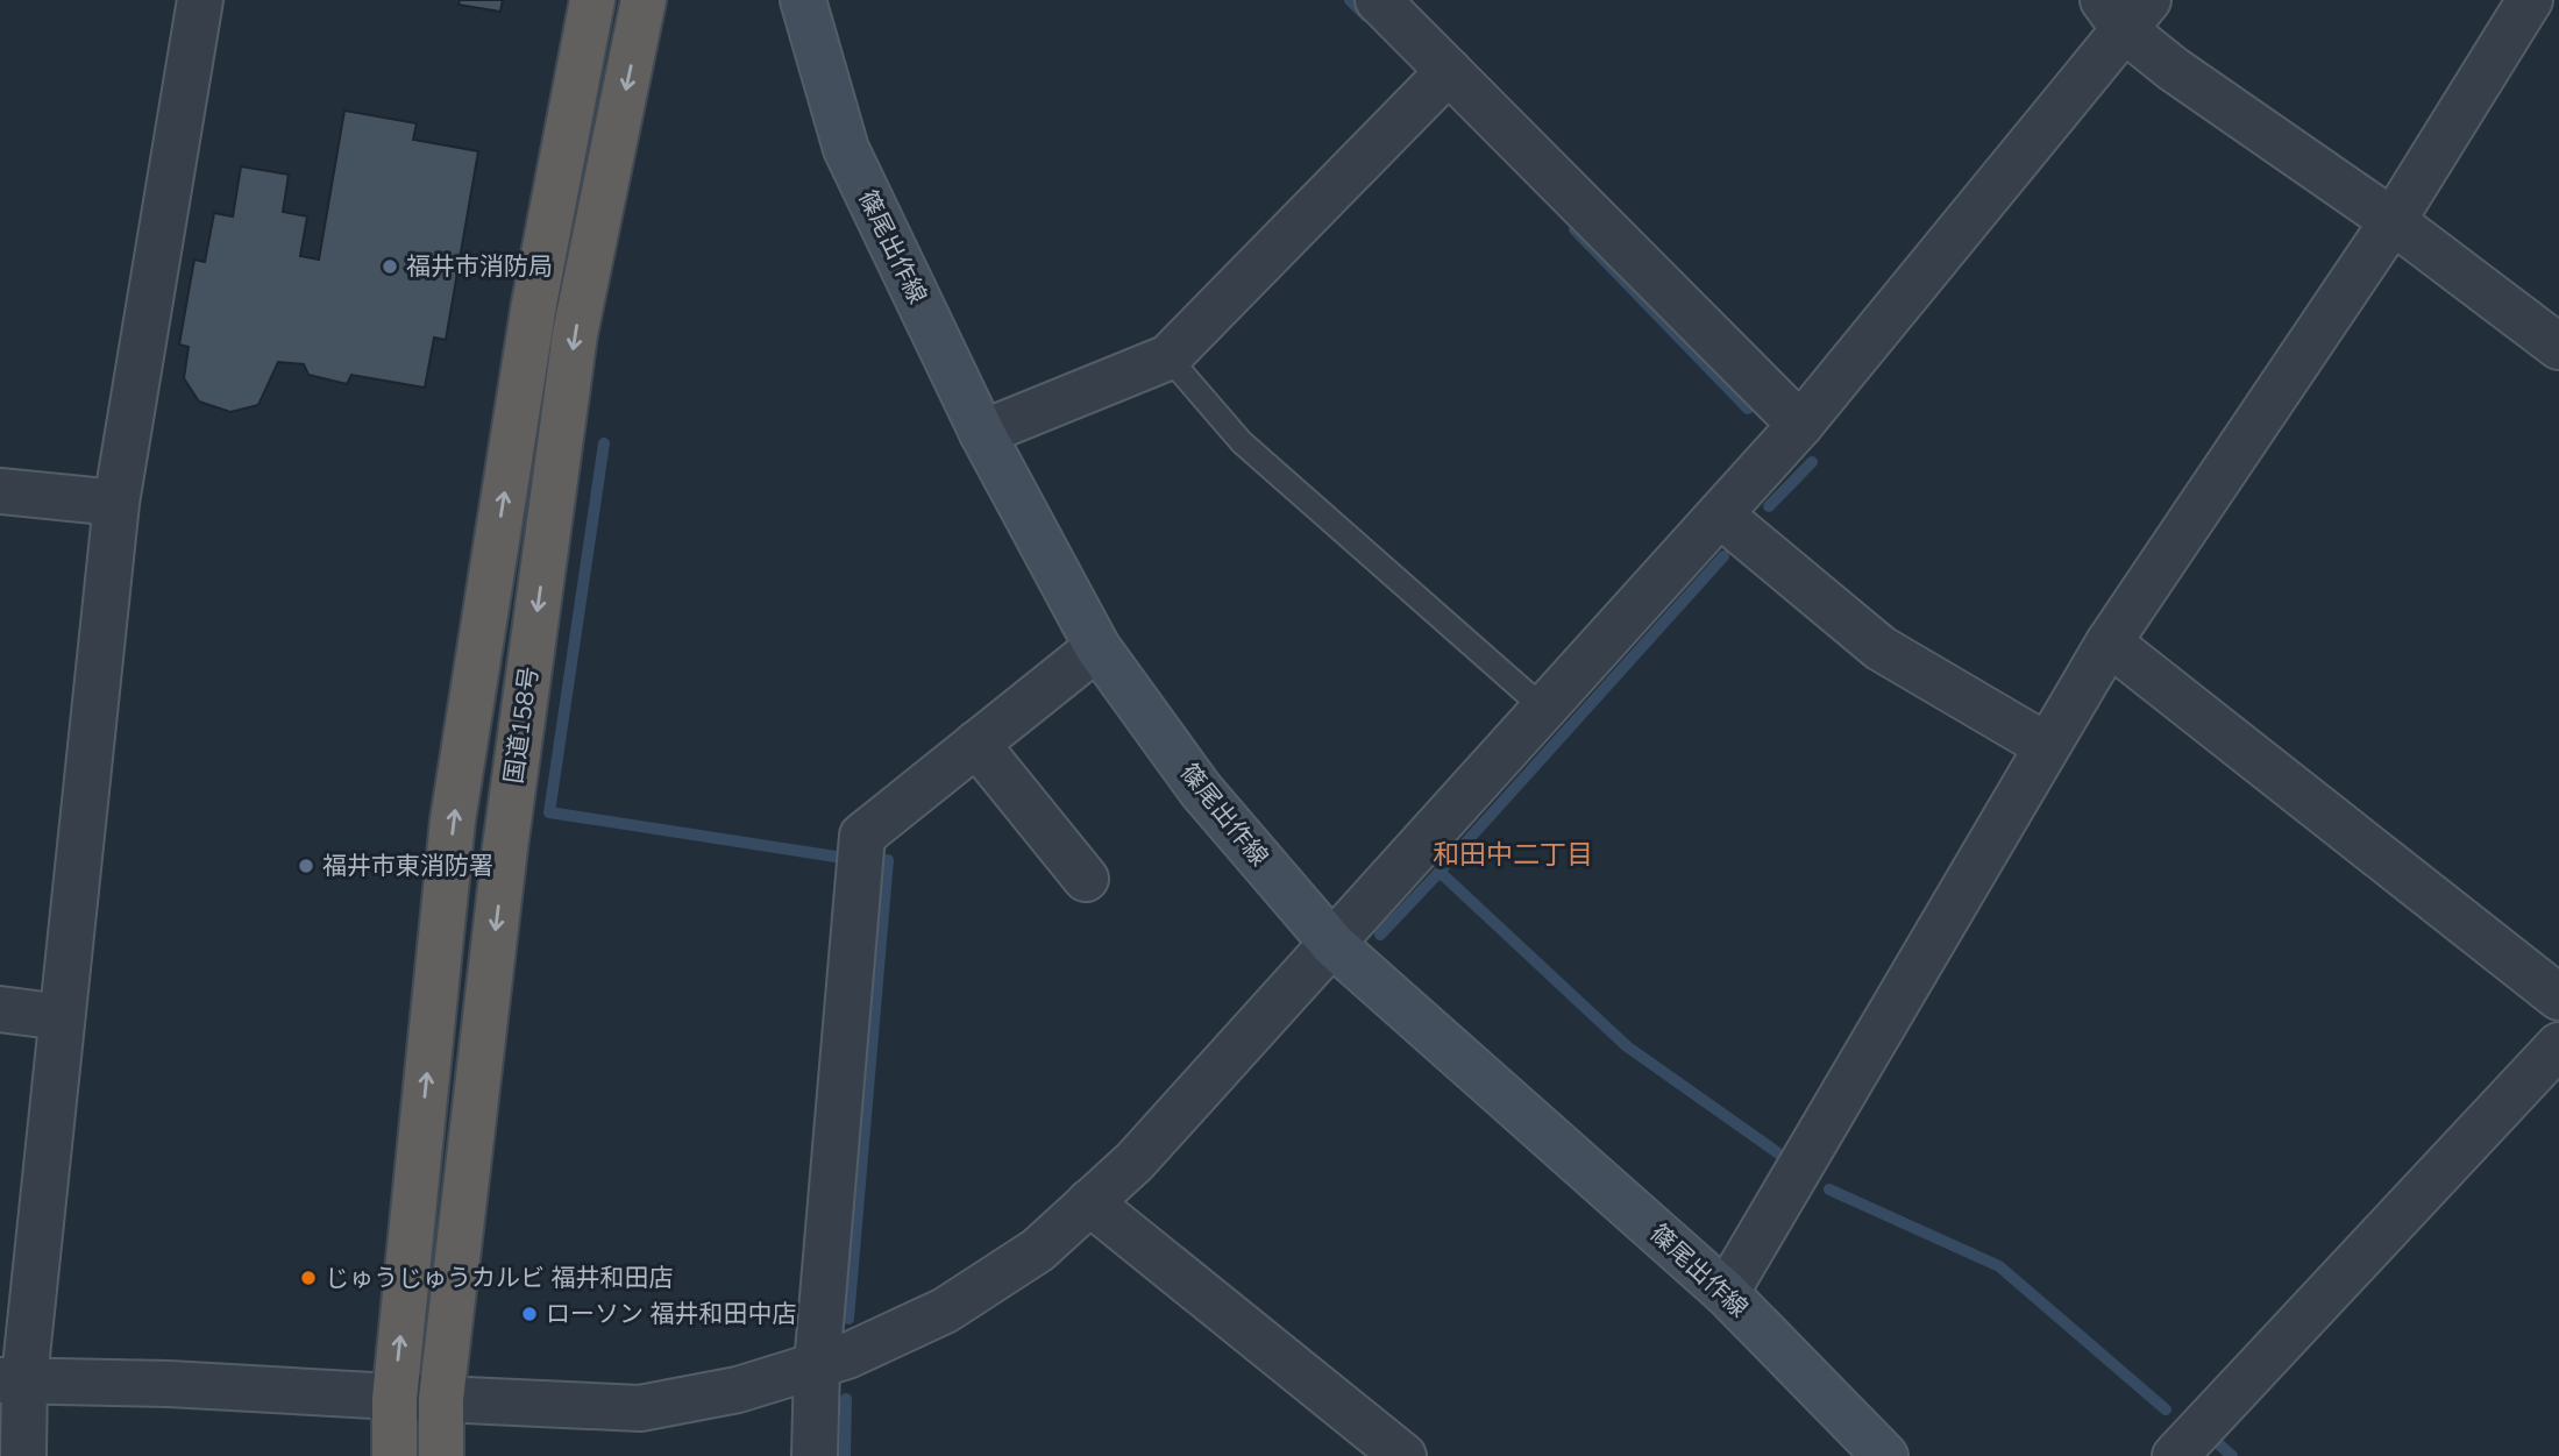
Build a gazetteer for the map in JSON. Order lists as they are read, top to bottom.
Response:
{
  "streets": {
    "highway": ["国道158号"],
    "main road": ["篠尾出作線"]
  },
  "districts": ["和田中二丁目"],
  "places": [
    "福井市消防局",
    "福井市東消防署",
    "じゅうじゅうカルビ 福井和田店",
    "ローソン 福井和田中店"
  ]
}
